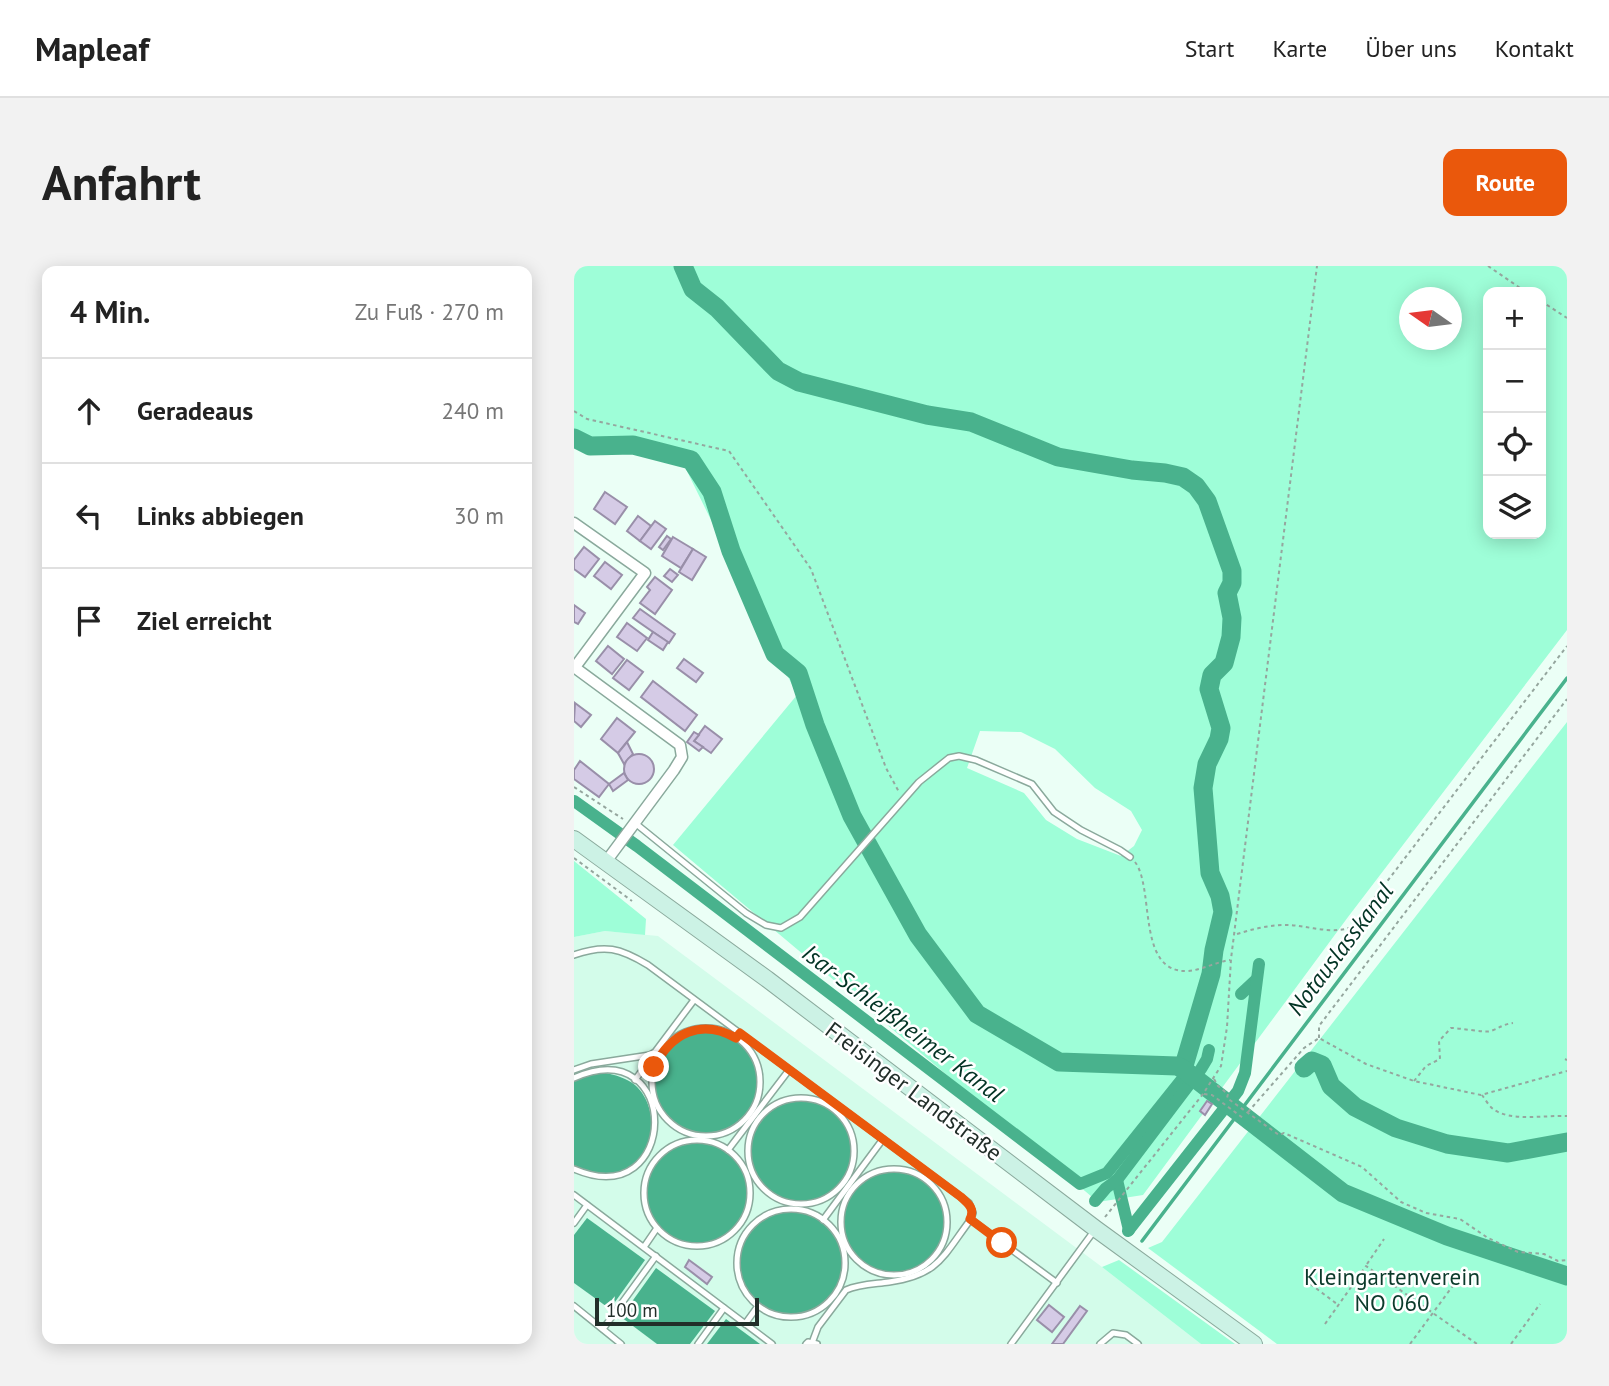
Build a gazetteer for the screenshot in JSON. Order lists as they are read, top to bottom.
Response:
{
  "streets": {
    "main road": ["Freisinger Landstraße"]
  },
  "water": ["Notauslasskanal", "Isar-Schleißheimer Kanal"],
  "parks": ["Kleingartenverein NO 060"],
  "scale_bar": "100 m",
  "north": "left",
  "page": {
    "header": "Mapleaf",
    "nav": [
      "Start",
      "Karte",
      "Über uns",
      "Kontakt"
    ],
    "buttons": "Route",
    "title": "Anfahrt",
    "heading": ["4 Min.", "Zu Fuß · 270 m"],
    "map_buttons": ["+", "−"],
    "list": [
      ["Geradeaus", "240 m"],
      ["Links abbiegen", "30 m"],
      "Ziel erreicht"
    ],
    "scale": "100 m"
  }
}
